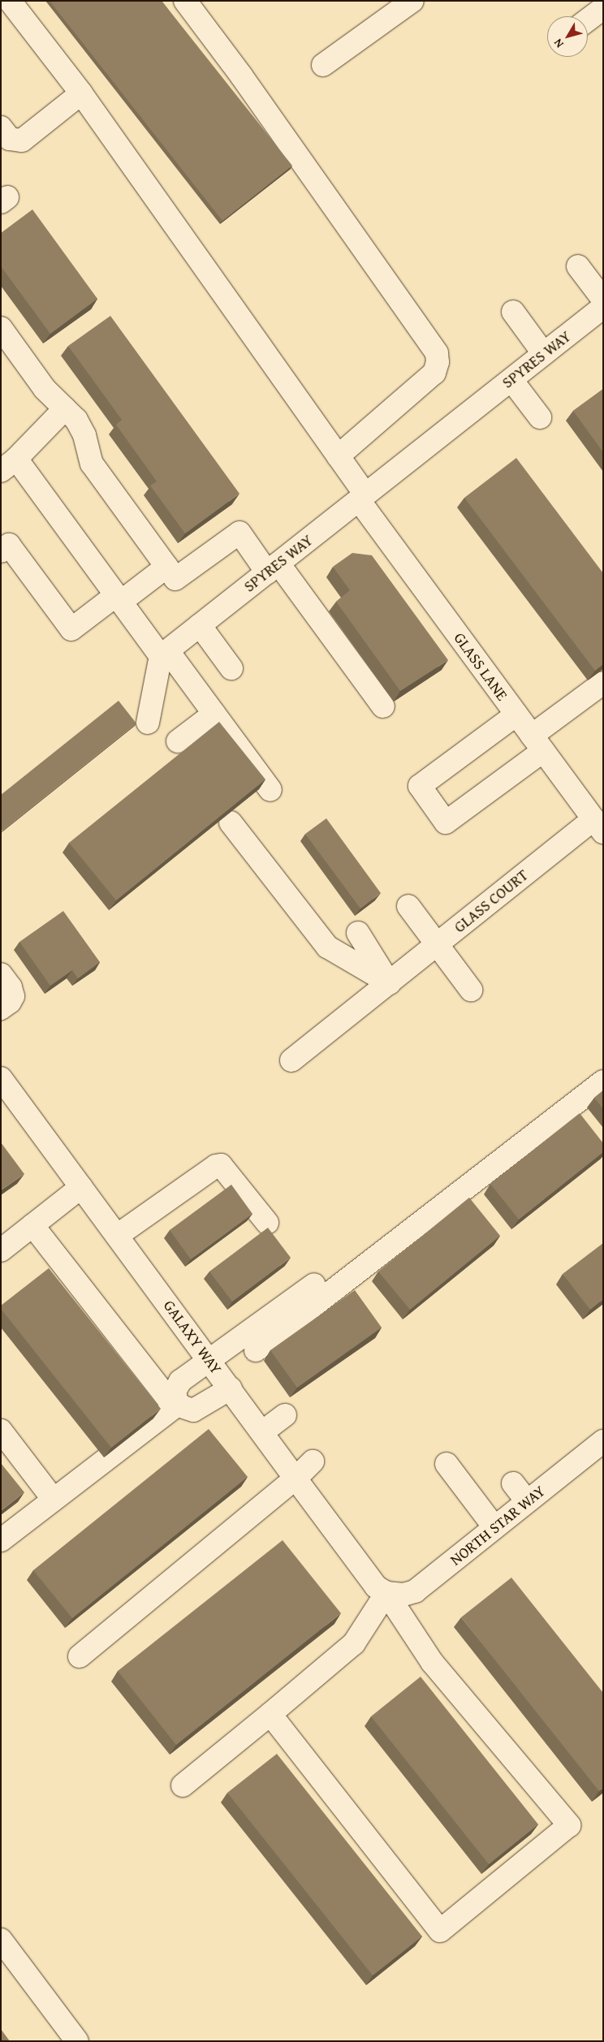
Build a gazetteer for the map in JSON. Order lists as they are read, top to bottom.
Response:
{
  "streets": {
    "street": [
      "SPYRES WAY",
      "GLASS LANE",
      "GLASS COURT",
      "GALAXY WAY",
      "NORTH STAR WAY"
    ]
  },
  "crossings": [
    ["SPYRES WAY", "GLASS LANE"],
    ["GLASS LANE", "GLASS COURT"],
    ["GALAXY WAY", "NORTH STAR WAY"]
  ],
  "north": "bottom left"
}
